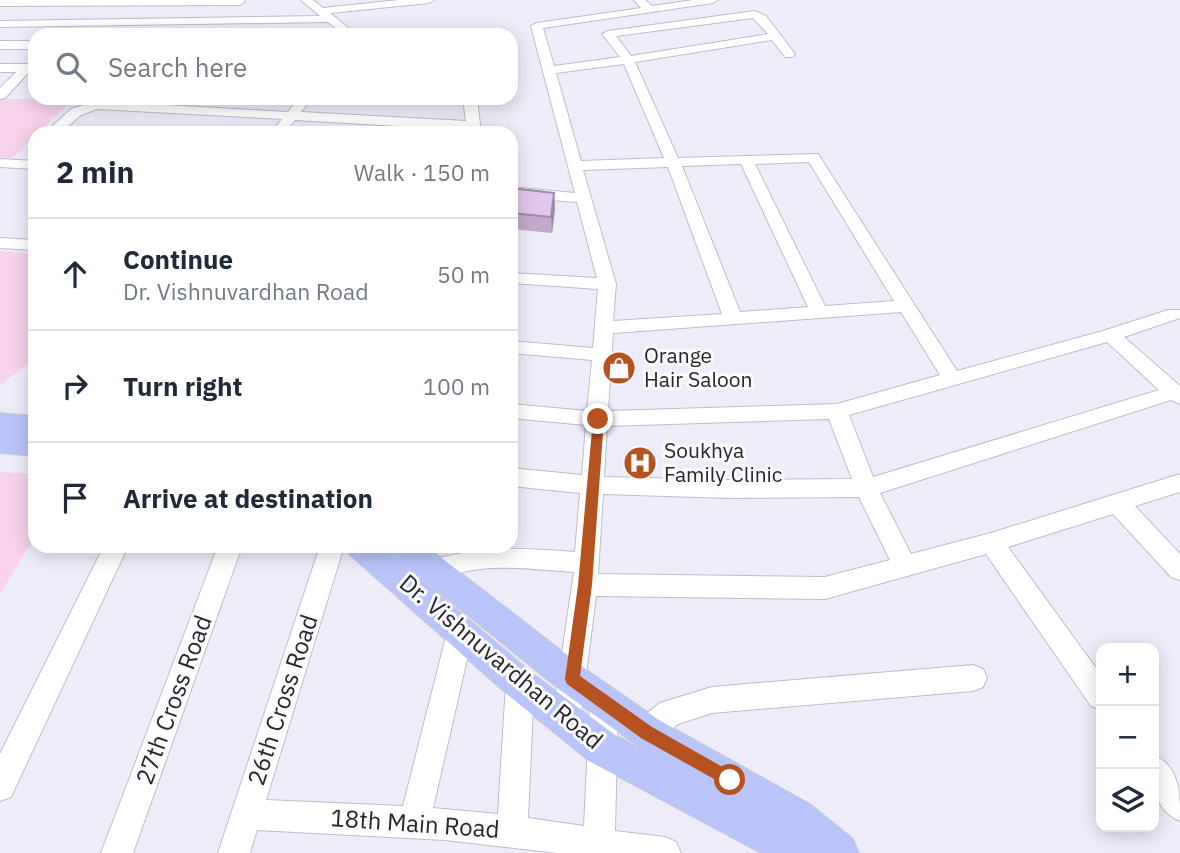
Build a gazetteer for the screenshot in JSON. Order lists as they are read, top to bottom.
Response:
{
  "streets": {
    "main road": ["Dr. Vishnuvardhan Road"],
    "street": ["27th Cross Road", "26th Cross Road", "18th Main Road"]
  },
  "crossings": [
    ["26th Cross Road", "18th Main Road"]
  ],
  "places": {
    "shop": ["Orange Hair Saloon"],
    "hospital": ["Soukhya Family Clinic"]
  },
  "page": {
    "search": "Search here",
    "heading": ["2 min", "Walk · 150 m"],
    "list": [
      ["Continue", "Dr. Vishnuvardhan Road", "50 m"],
      ["Turn right", "100 m"],
      "Arrive at destination"
    ],
    "map_buttons": ["+", "−"]
  }
}
